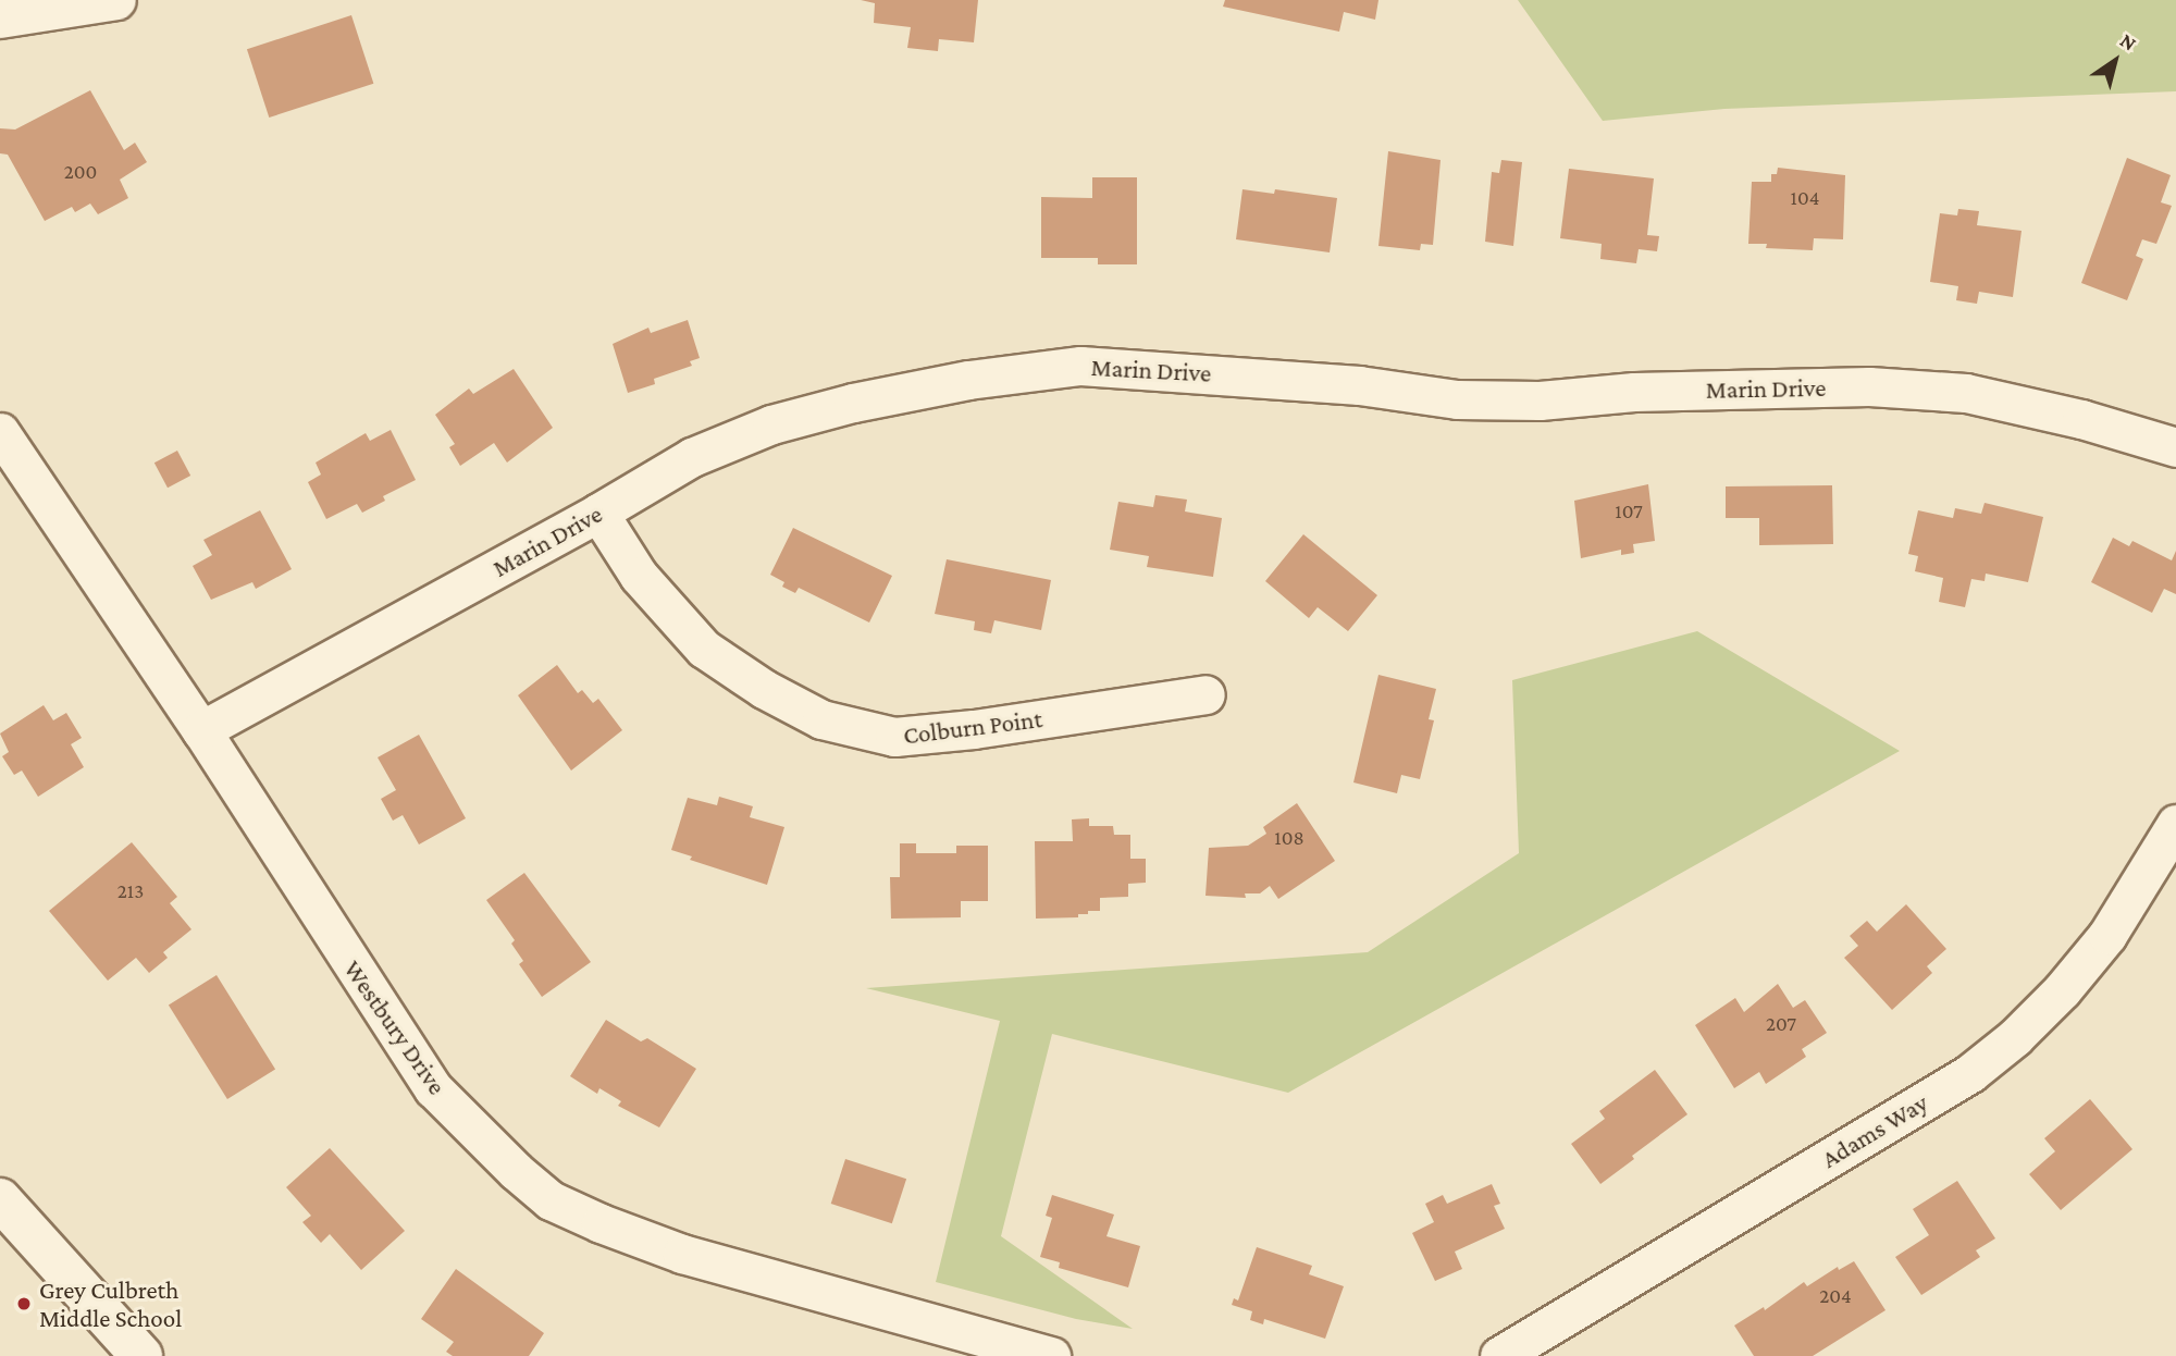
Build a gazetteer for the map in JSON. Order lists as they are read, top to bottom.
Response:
{
  "streets": {
    "street": [
      "Marin Drive",
      "Colburn Point",
      "Westbury Drive",
      "Adams Way"
    ]
  },
  "crossings": [
    ["Marin Drive", "Colburn Point"],
    ["Marin Drive", "Westbury Drive"]
  ],
  "places": ["Grey Culbreth Middle School"],
  "house_numbers": [
    "200",
    "104",
    "107",
    "108",
    "213",
    "207",
    "204"
  ],
  "north": "top right"
}
